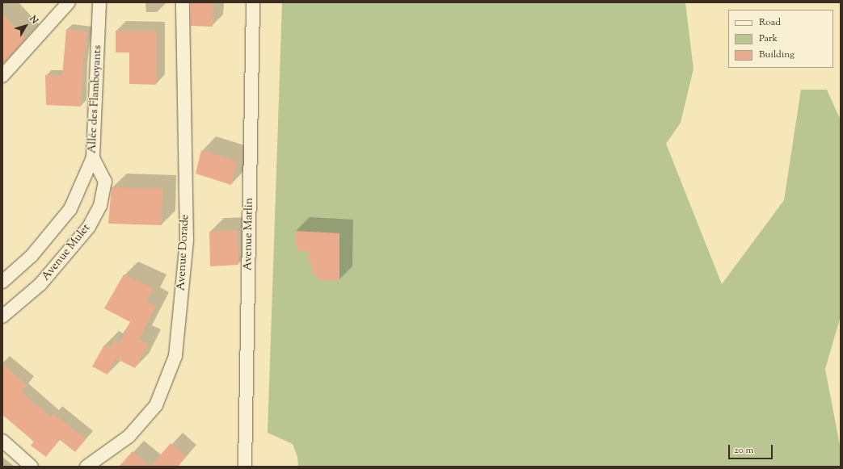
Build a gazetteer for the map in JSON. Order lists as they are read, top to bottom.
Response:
{
  "streets": {
    "street": [
      "Allée des Flamboyants",
      "Avenue Marlin",
      "Avenue Mulet",
      "Avenue Dorade"
    ]
  },
  "crossings": [
    ["Allée des Flamboyants", "Avenue Mulet"]
  ],
  "legend": ["Road", "Park", "Building"],
  "scale_bar": "20 m",
  "north": "top right"
}
